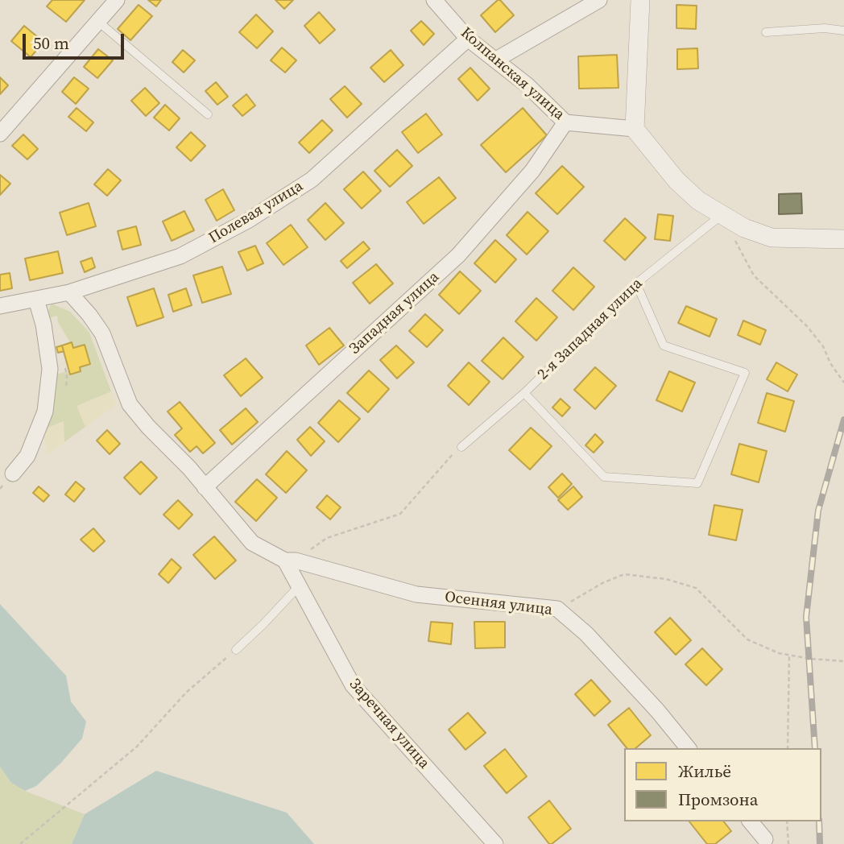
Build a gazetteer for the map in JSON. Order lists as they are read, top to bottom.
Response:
{
  "streets": {
    "street": [
      "Колпанская улица",
      "Полевая улица",
      "Западная улица",
      "Осенняя улица",
      "Заречная улица"
    ],
    "lane": ["2-я Западная улица"]
  },
  "crossings": [
    ["Колпанская улица", "Полевая улица"],
    ["Колпанская улица", "Западная улица"],
    ["Осенняя улица", "Заречная улица"]
  ],
  "legend": ["Жильё", "Промзона"],
  "scale_bar": "50 m"
}
